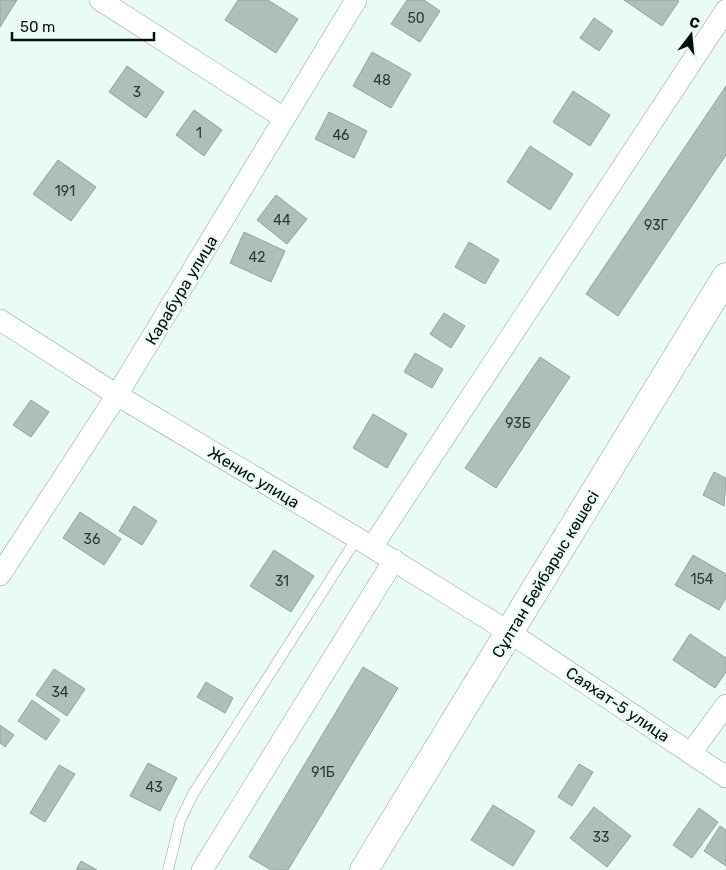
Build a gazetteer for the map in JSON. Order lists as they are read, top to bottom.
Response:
{
  "streets": {
    "main road": ["Сұлтан Бейбарыс көшесі"],
    "street": ["Карабура улица", "Женис улица", "Саяхат-5 улица"]
  },
  "crossings": [
    ["Карабура улица", "Женис улица"],
    ["Женис улица", "Сұлтан Бейбарыс көшесі"],
    ["Женис улица", "Саяхат-5 улица"],
    ["Сұлтан Бейбарыс көшесі", "Саяхат-5 улица"]
  ],
  "house_numbers": [
    "50",
    "48",
    "3",
    "1",
    "46",
    "191",
    "44",
    "93Г",
    "42",
    "93Б",
    "36",
    "154",
    "31",
    "34",
    "91Б",
    "43",
    "33"
  ],
  "scale_bar": "50 m",
  "north": "top"
}
